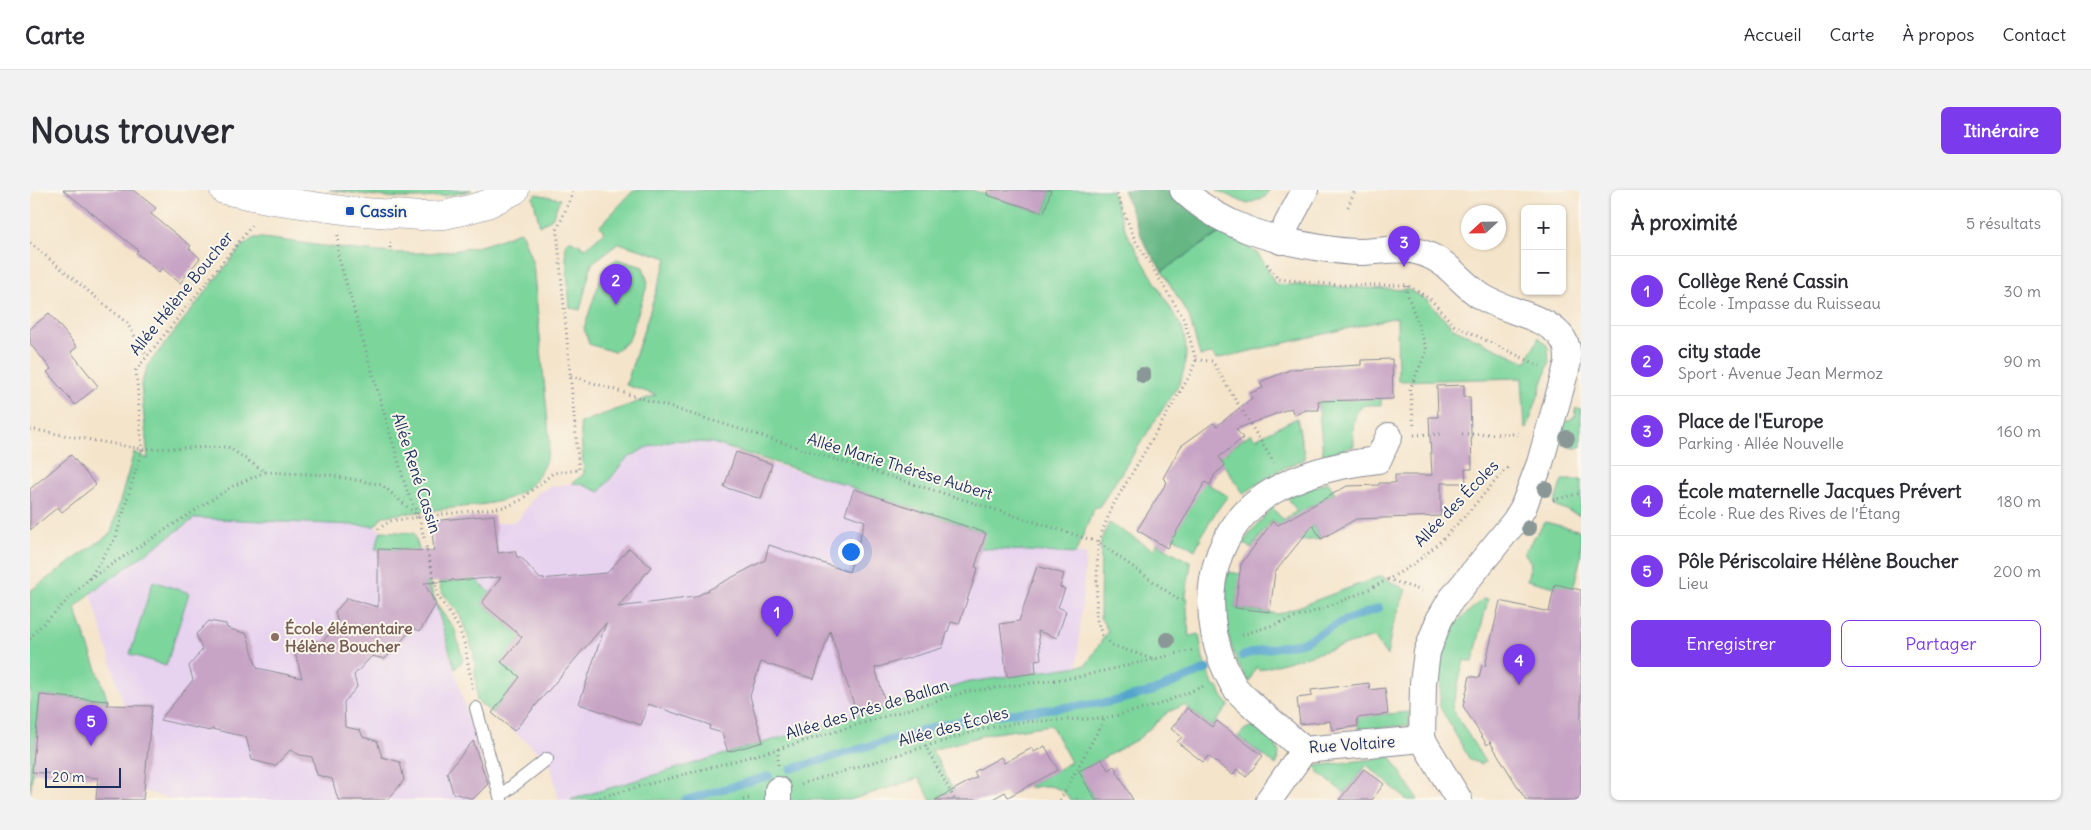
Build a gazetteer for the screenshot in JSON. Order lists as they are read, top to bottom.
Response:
{
  "streets": {
    "street": ["Rue Voltaire"],
    "path": [
      "Allée Hélène Boucher",
      "Allée Marie Thérèse Aubert",
      "Allée René Cassin",
      "Allée des Écoles",
      "Allée des Prés de Ballan"
    ]
  },
  "crossings": [
    ["Allée Marie Thérèse Aubert", "Rue Voltaire"],
    ["Allée des Écoles", "Allée des Prés de Ballan"],
    ["Allée des Écoles", "Rue Voltaire"],
    ["Allée des Prés de Ballan", "Rue Voltaire"]
  ],
  "places": {
    "transit": ["Cassin"],
    "other": ["École élémentaire Hélène Boucher"]
  },
  "scale_bar": "20 m",
  "north": "left",
  "page": {
    "header": "Carte",
    "nav": [
      "Accueil",
      "Carte",
      "À propos",
      "Contact"
    ],
    "buttons": [
      "Itinéraire",
      ["Enregistrer", "Partager"]
    ],
    "title": "Nous trouver",
    "heading": ["À proximité", "5 résultats"],
    "map_buttons": ["+", "−"],
    "pins": [
      "3",
      "2",
      "1",
      "4",
      "5"
    ],
    "list": [
      {
        "mark": "1",
        "name": "Collège René Cassin",
        "note": "École · Impasse du Ruisseau",
        "value": "30 m"
      },
      {
        "mark": "2",
        "name": "city stade",
        "note": "Sport · Avenue Jean Mermoz",
        "value": "90 m"
      },
      {
        "mark": "3",
        "name": "Place de l'Europe",
        "note": "Parking · Allée Nouvelle",
        "value": "160 m"
      },
      {
        "mark": "4",
        "name": "École maternelle Jacques Prévert",
        "note": "École · Rue des Rives de l’Étang",
        "value": "180 m"
      },
      {
        "mark": "5",
        "name": "Pôle Périscolaire Hélène Boucher",
        "note": "Lieu",
        "value": "200 m"
      }
    ],
    "scale": "20 m"
  }
}
